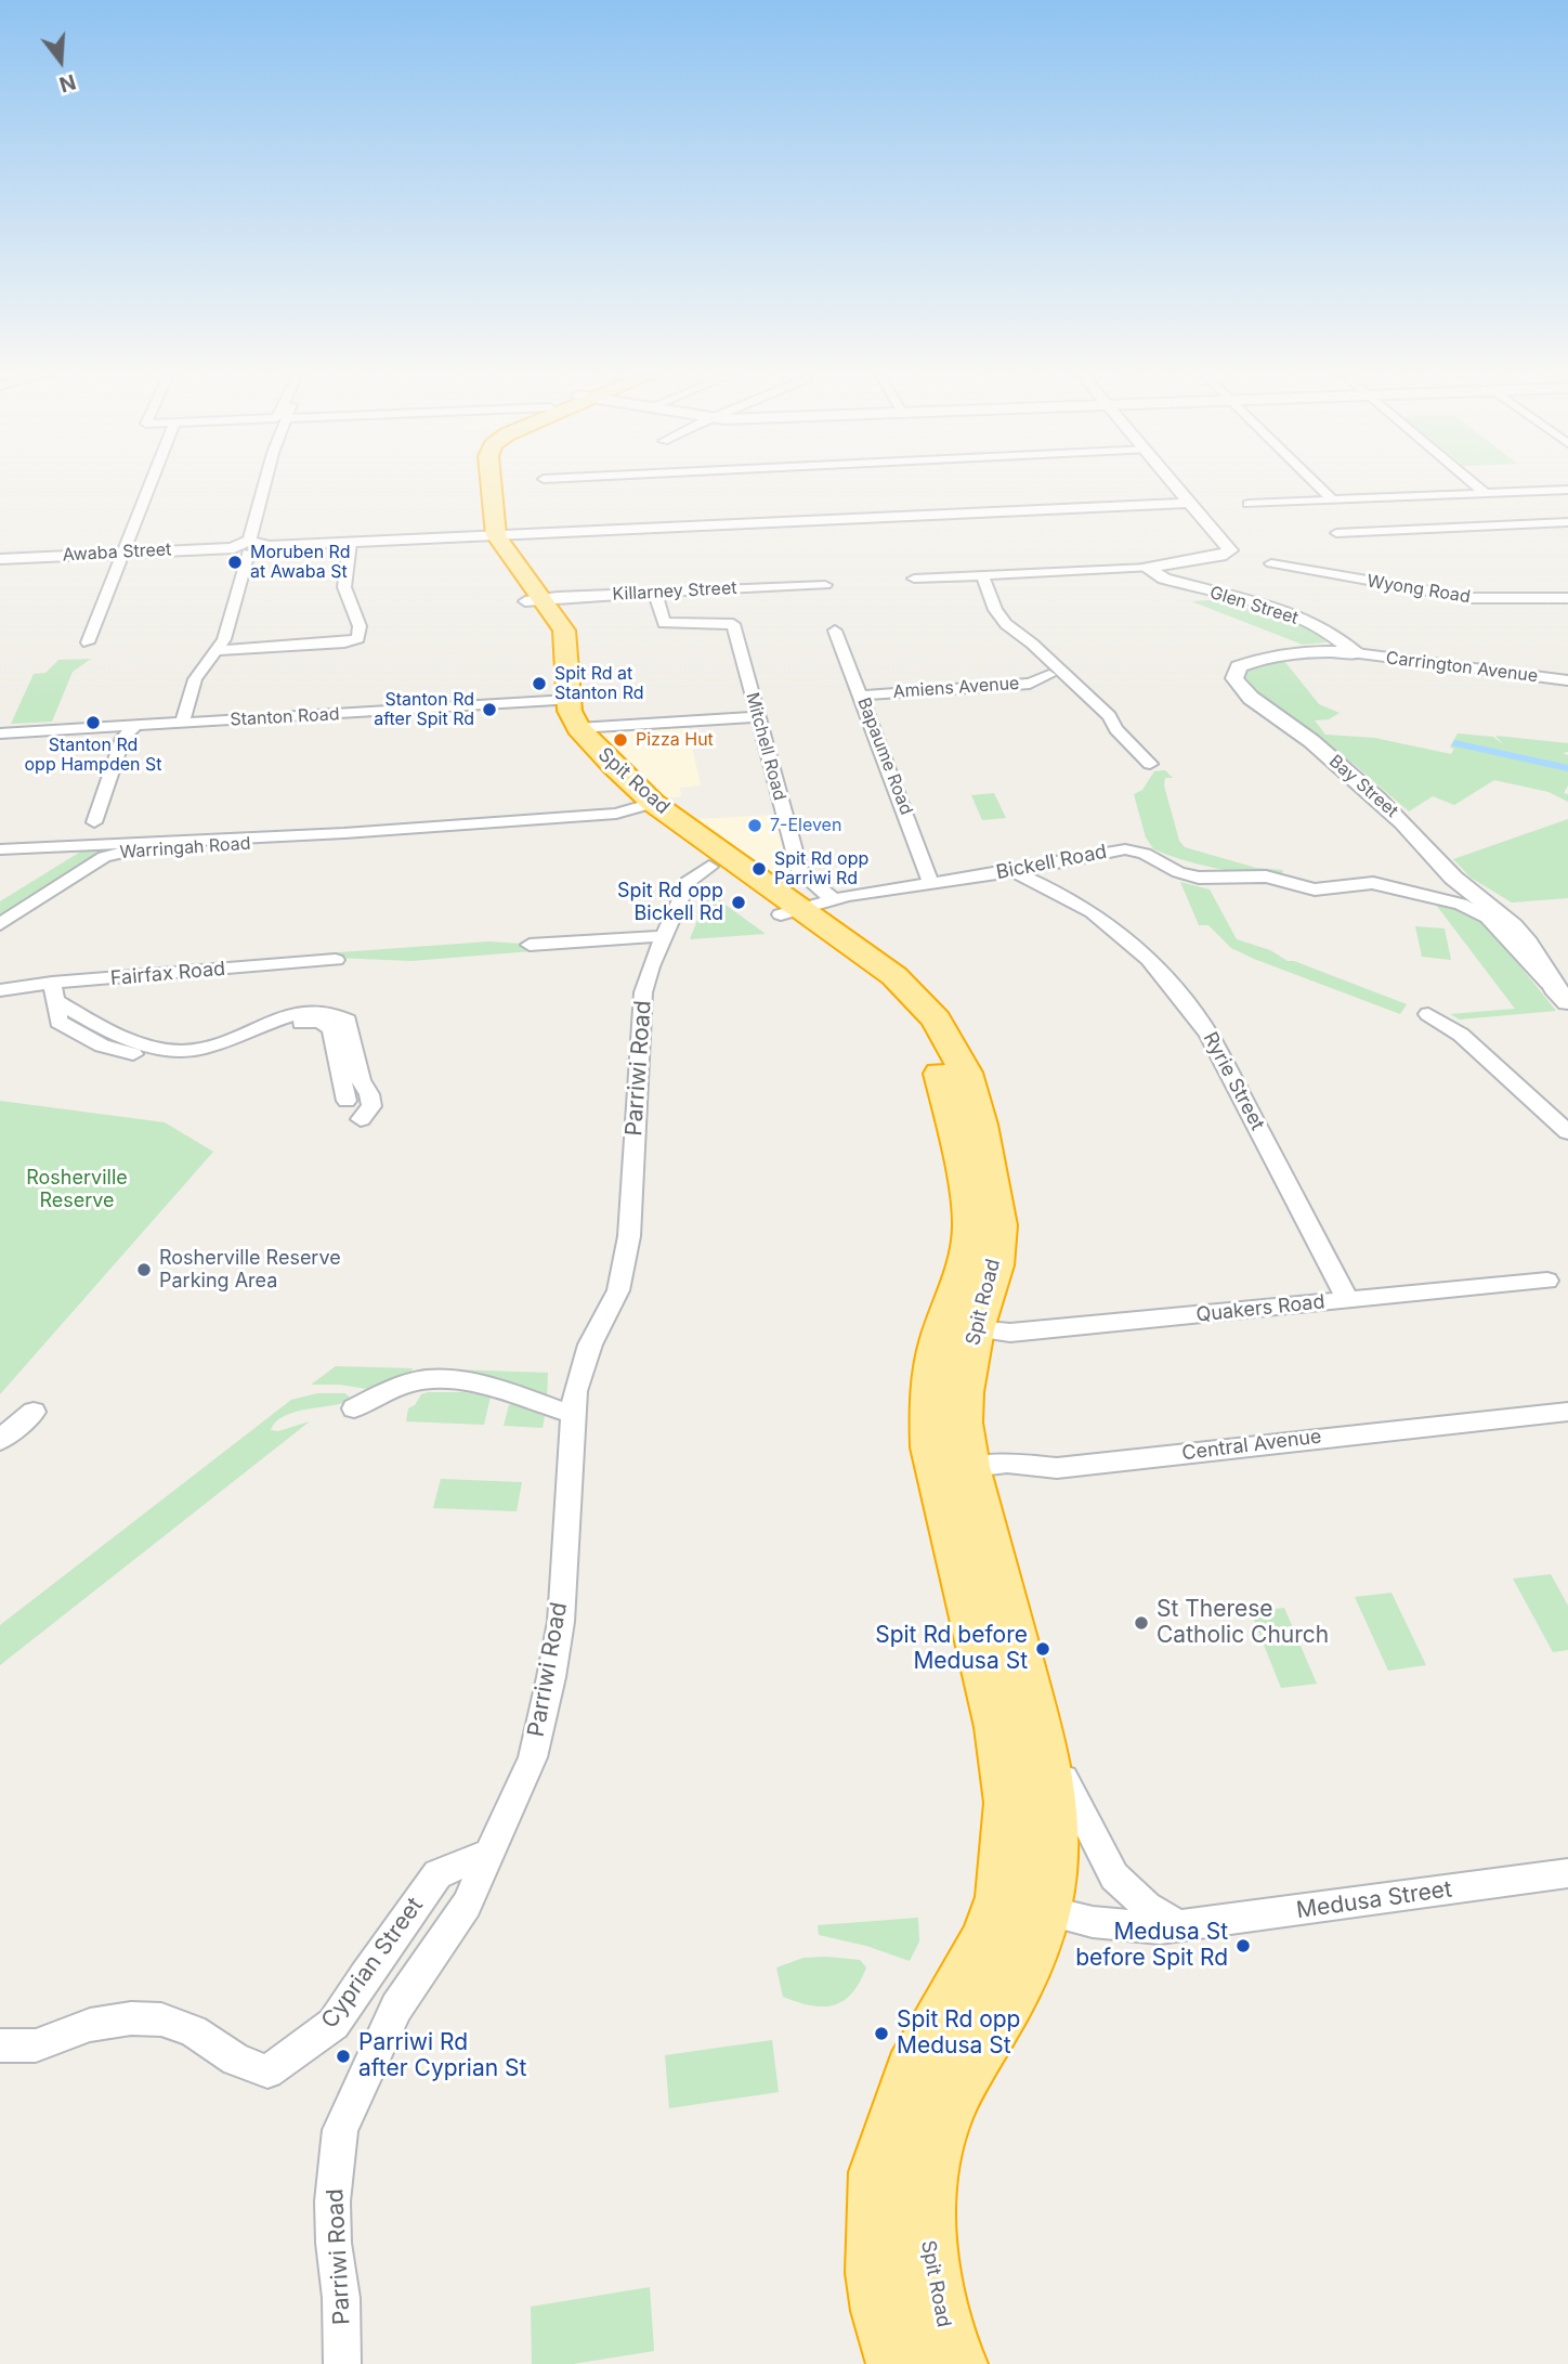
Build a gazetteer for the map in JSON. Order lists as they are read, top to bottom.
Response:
{
  "streets": {
    "highway": ["Spit Road"],
    "street": [
      "Awaba Street",
      "Wyong Road",
      "Killarney Street",
      "Glen Street",
      "Carrington Avenue",
      "Amiens Avenue",
      "Stanton Road",
      "Mitchell Road",
      "Bapaume Road",
      "Bay Street",
      "Warringah Road",
      "Bickell Road",
      "Fairfax Road",
      "Parriwi Road",
      "Ryrie Street",
      "Quakers Road",
      "Central Avenue",
      "Medusa Street",
      "Cyprian Street"
    ]
  },
  "crossings": [
    ["Awaba Street", "Spit Road"],
    ["Killarney Street", "Mitchell Road"],
    ["Killarney Street", "Spit Road"],
    ["Glen Street", "Carrington Avenue"],
    ["Glen Street", "Bay Street"],
    ["Carrington Avenue", "Bay Street"],
    ["Amiens Avenue", "Bapaume Road"],
    ["Stanton Road", "Spit Road"],
    ["Mitchell Road", "Spit Road"],
    ["Mitchell Road", "Bickell Road"],
    ["Bapaume Road", "Bickell Road"],
    ["Spit Road", "Warringah Road"],
    ["Spit Road", "Bickell Road"],
    ["Spit Road", "Parriwi Road"],
    ["Spit Road", "Quakers Road"],
    ["Spit Road", "Central Avenue"],
    ["Spit Road", "Medusa Street"],
    ["Bay Street", "Bickell Road"],
    ["Bickell Road", "Ryrie Street"],
    ["Parriwi Road", "Cyprian Street"],
    ["Ryrie Street", "Quakers Road"]
  ],
  "parks": ["Rosherville Reserve"],
  "places": [
    "Moruben Rd at Awaba St",
    "Spit Rd at Stanton Rd",
    "Stanton Rd after Spit Rd",
    "Stanton Rd opp Hampden St",
    "Pizza Hut",
    "7-Eleven",
    "Spit Rd opp Parriwi Rd",
    "Spit Rd opp Bickell Rd",
    "Rosherville Reserve Parking Area",
    "St Therese Catholic Church",
    "Spit Rd before Medusa St",
    "Medusa St before Spit Rd",
    "Spit Rd opp Medusa St",
    "Parriwi Rd after Cyprian St"
  ],
  "north": "bottom"
}
